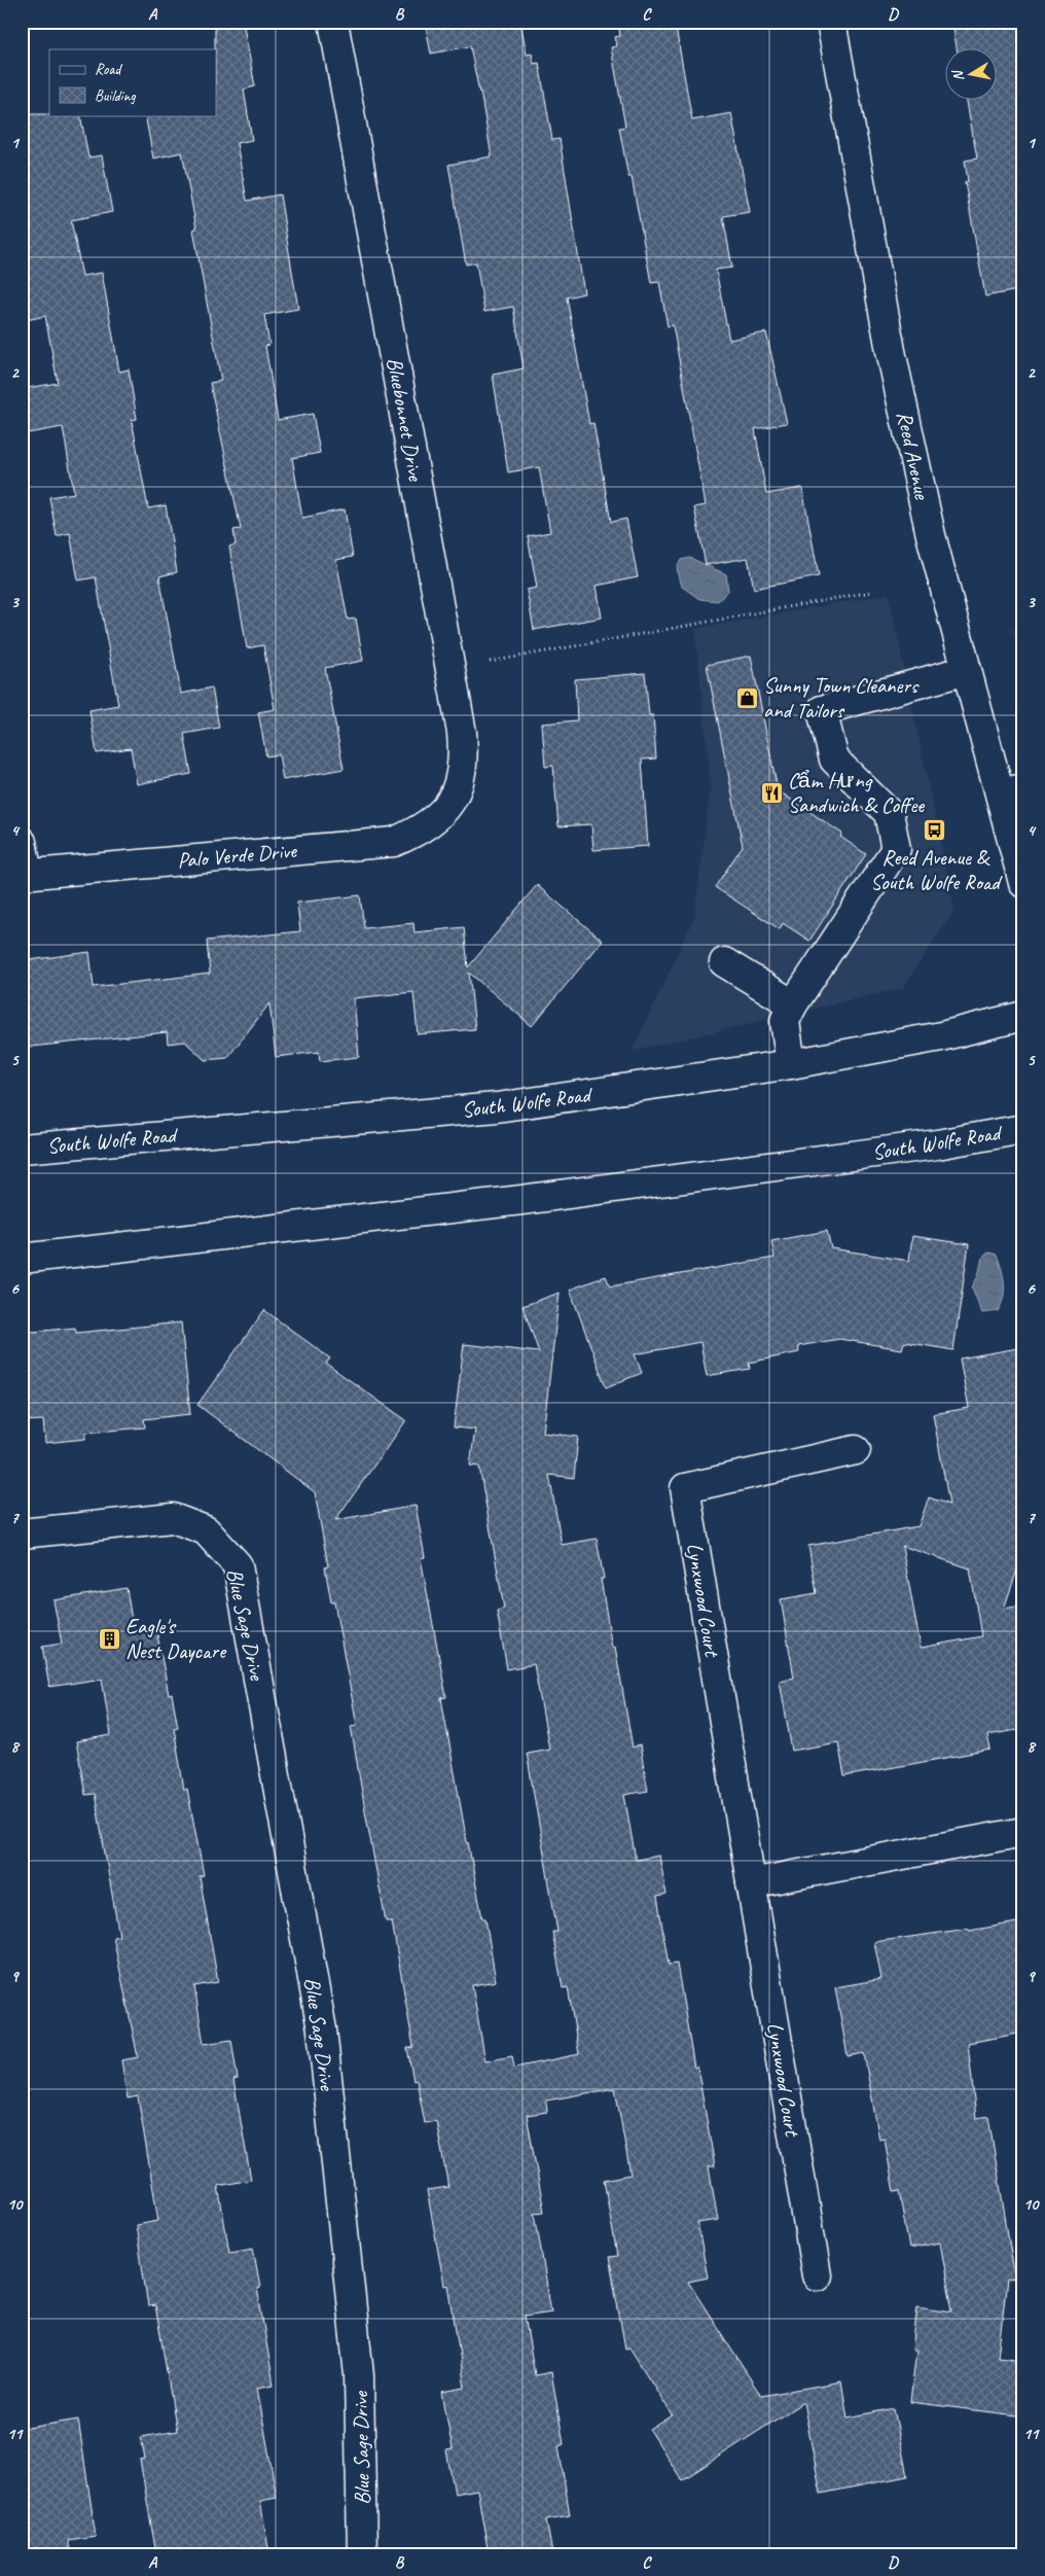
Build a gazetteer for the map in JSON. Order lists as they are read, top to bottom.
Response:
{
  "streets": {
    "street": [
      "Bluebonnet Drive",
      "Reed Avenue",
      "Palo Verde Drive",
      "South Wolfe Road",
      "Lynxwood Court",
      "Blue Sage Drive"
    ]
  },
  "crossings": [
    ["Bluebonnet Drive", "Palo Verde Drive"]
  ],
  "places": {
    "shop": ["Sunny Town Cleaners and Tailors"],
    "restaurant": ["Cẩm Hưng Sandwich & Coffee"],
    "bus stop": ["Reed Avenue & South Wolfe Road"],
    "building": ["Eagle's Nest Daycare"]
  },
  "legend": ["Road", "Building"],
  "north": "left",
  "grid": {
    "columns": [
      "A",
      "B",
      "C",
      "D"
    ],
    "rows": [
      "1",
      "2",
      "3",
      "4",
      "5",
      "6",
      "7",
      "8",
      "9",
      "10",
      "11"
    ]
  }
}
